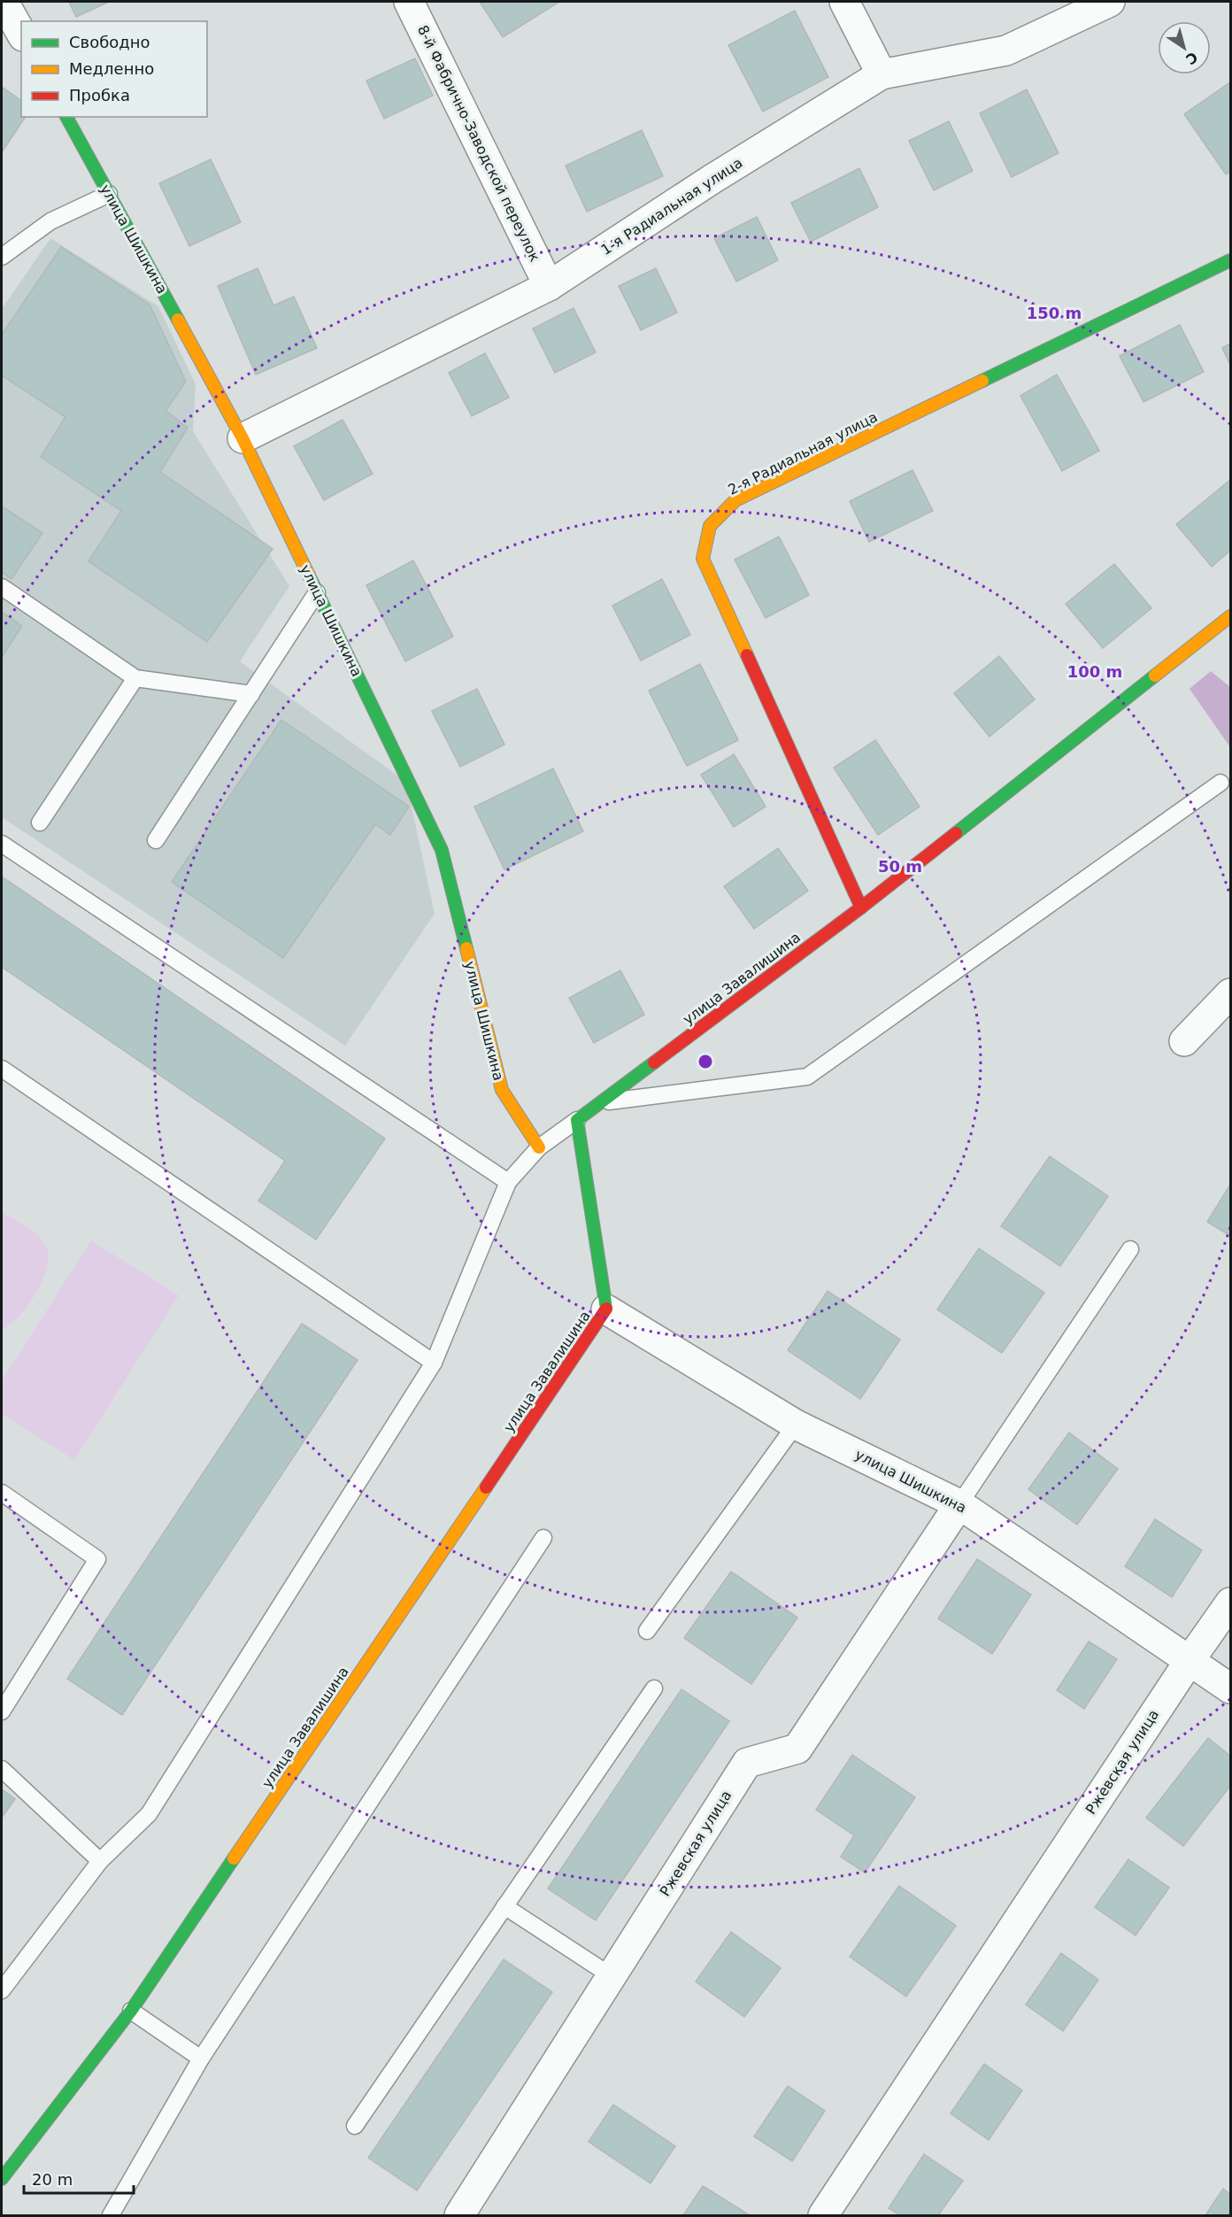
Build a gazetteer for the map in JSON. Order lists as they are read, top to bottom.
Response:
{
  "streets": {
    "street": [
      "8-й Фабрично-Заводской переулок",
      "1-я Радиальная улица",
      "улица Шишкина",
      "2-я Радиальная улица",
      "улица Завалишина",
      "Ржевская улица"
    ]
  },
  "crossings": [
    ["8-й Фабрично-Заводской переулок", "1-я Радиальная улица"],
    ["1-я Радиальная улица", "улица Шишкина"],
    ["улица Шишкина", "улица Завалишина"],
    ["улица Шишкина", "Ржевская улица"],
    ["2-я Радиальная улица", "улица Завалишина"]
  ],
  "legend": ["Свободно", "Медленно", "Пробка"],
  "scale_bar": "20 m",
  "north": "bottom right",
  "rings": ["150 m", "100 m", "50 m"]
}
